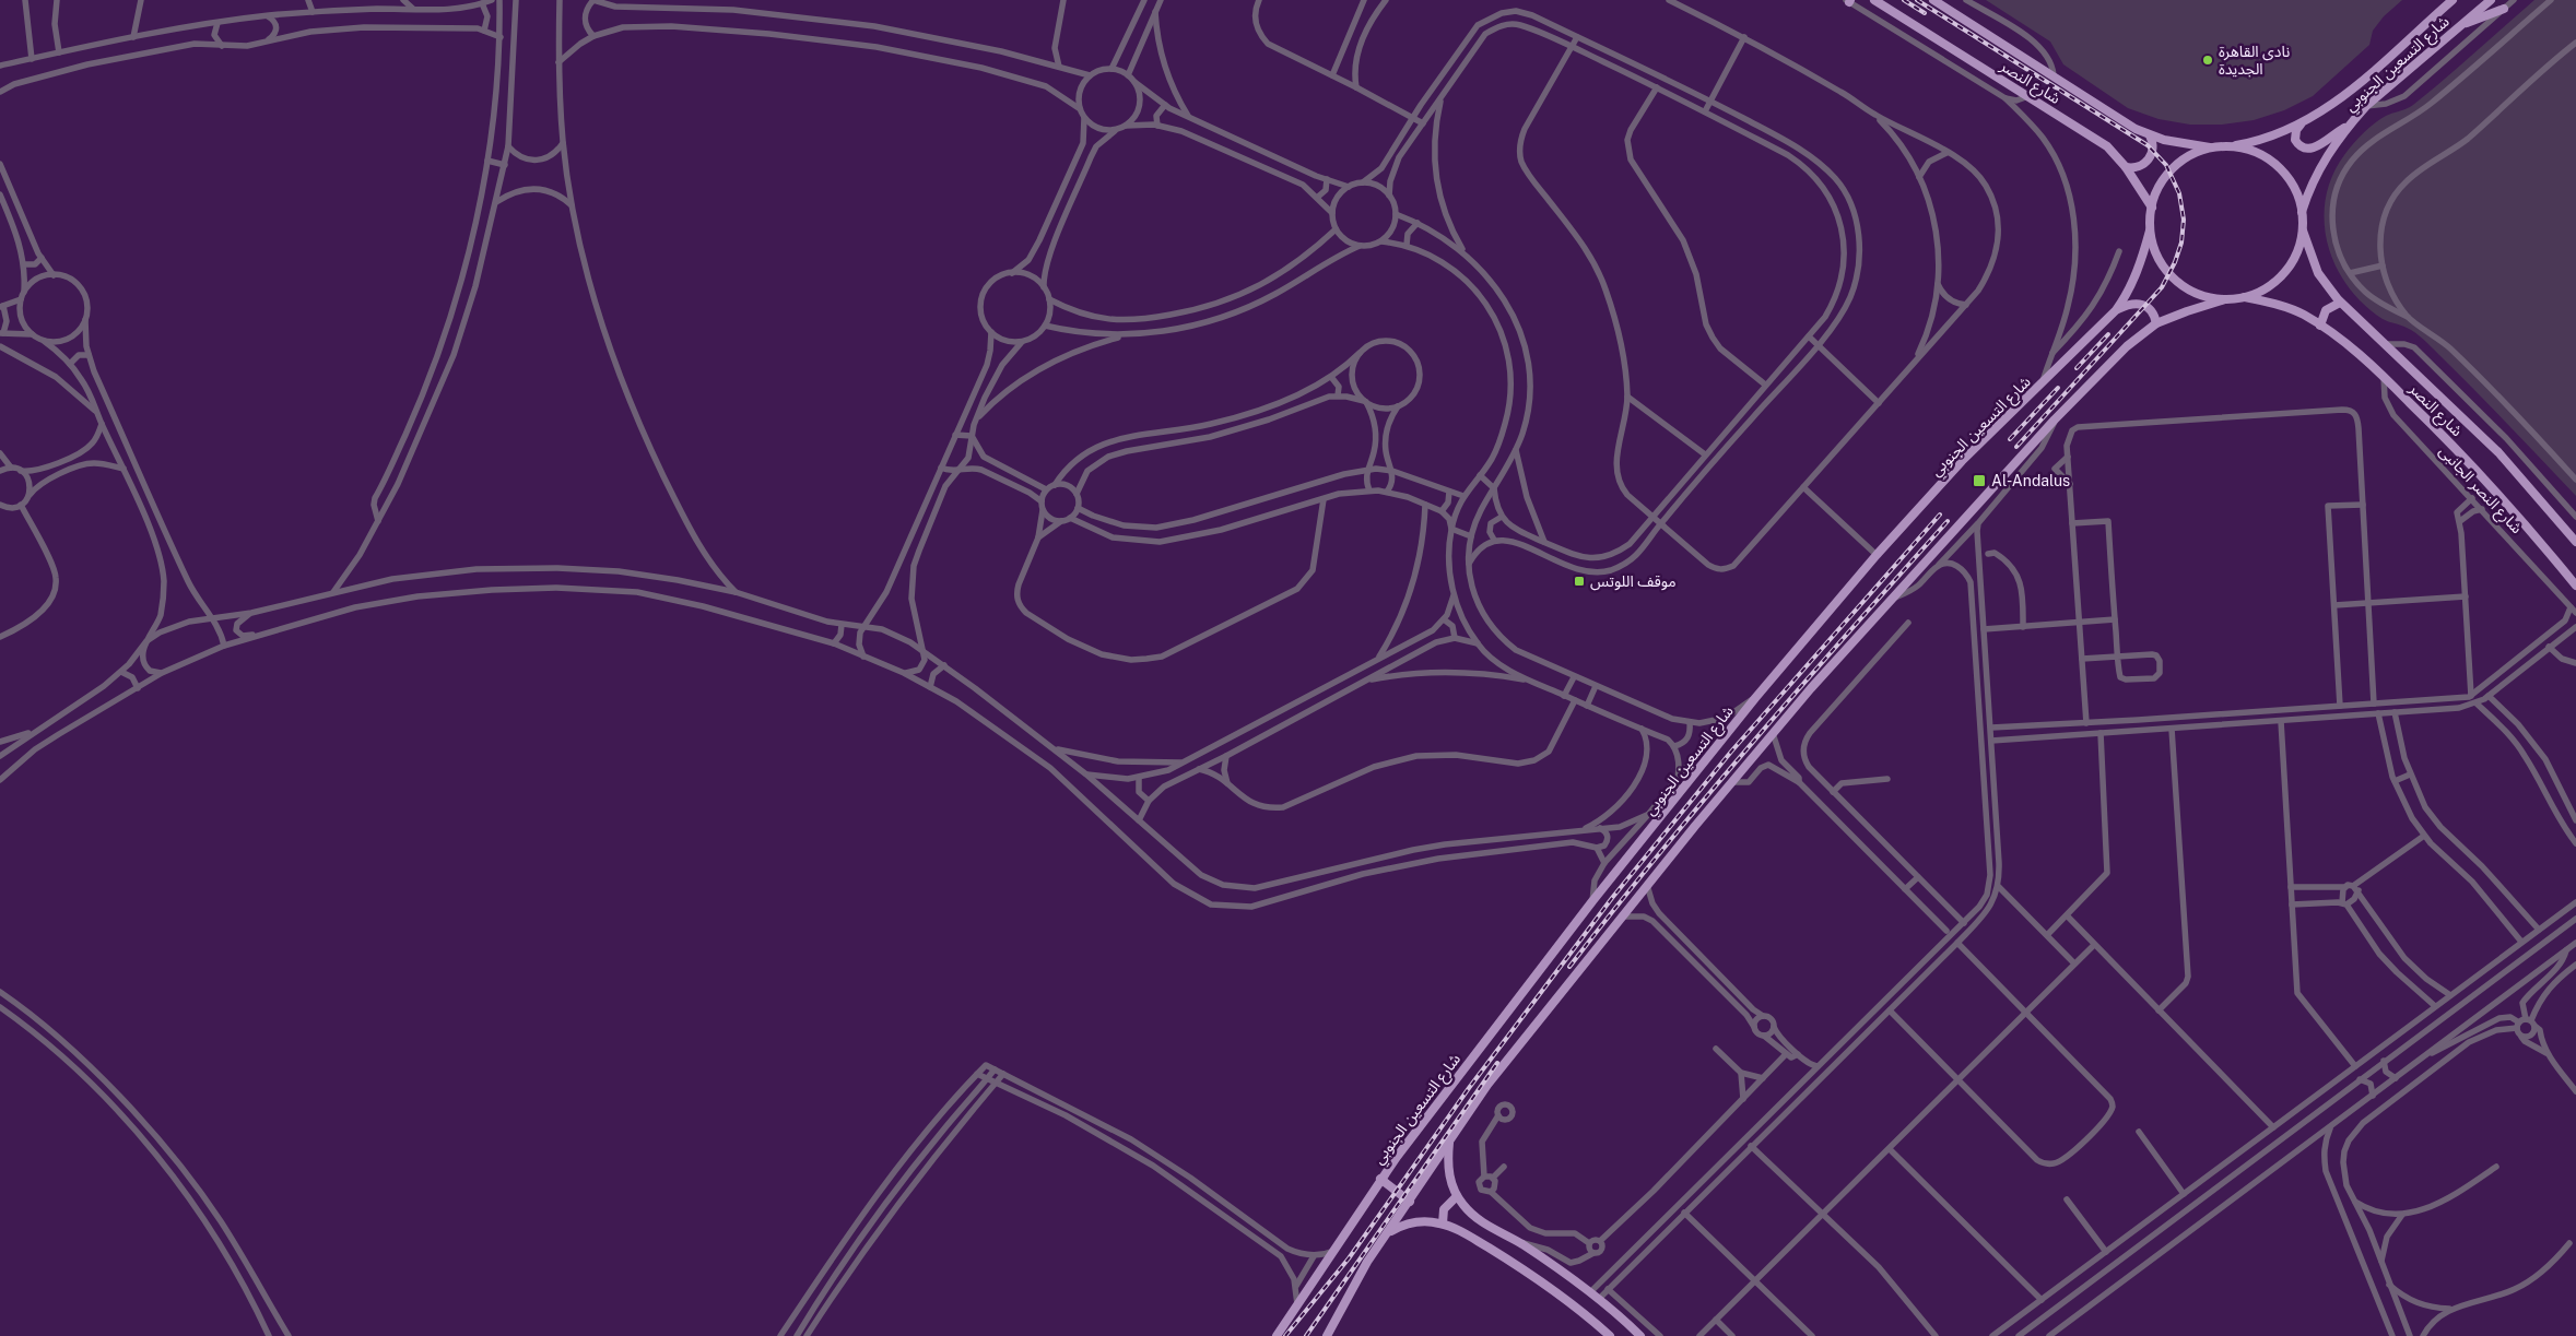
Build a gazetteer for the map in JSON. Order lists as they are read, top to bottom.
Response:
{
  "streets": {
    "main road": ["شارع التسعين الجنوبي", "شارع النصر"],
    "street": ["شارع النصر الجانبى"]
  },
  "crossings": [
    ["شارع التسعين الجنوبي", "شارع النصر"],
    ["شارع النصر", "شارع النصر الجانبى"]
  ],
  "places": {
    "other": ["نادى القاهرة الجديدة"],
    "transit": ["Al-Andalus", "موقف اللوتس"]
  }
}
